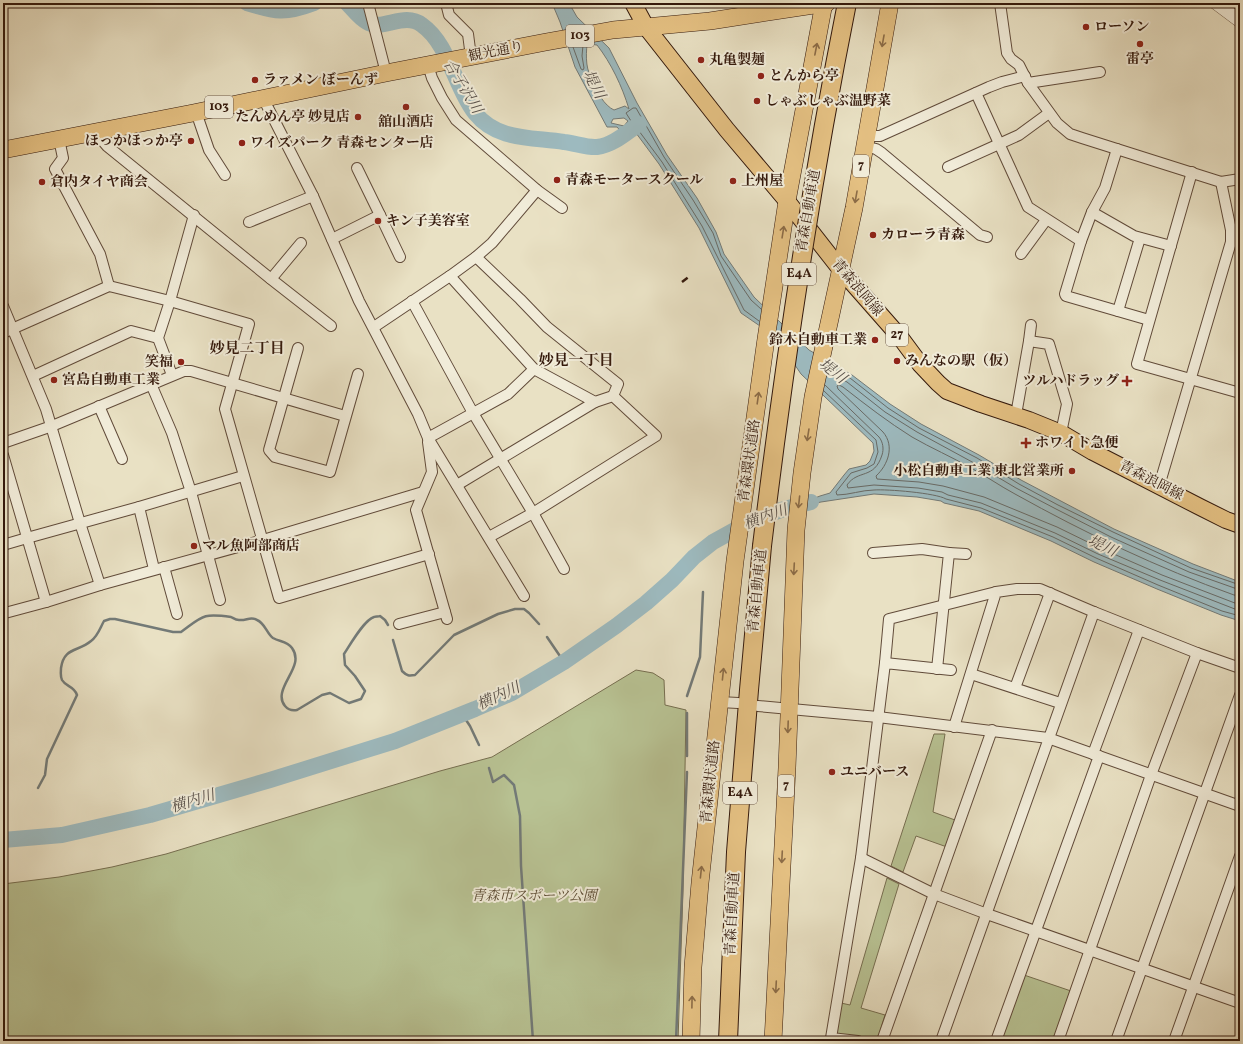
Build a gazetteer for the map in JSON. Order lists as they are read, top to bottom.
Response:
{
  "streets": {
    "highway": [
      "103",
      "観光通り",
      "7",
      "青森自動車道",
      "E4A",
      "青森環状道路"
    ],
    "main road": ["青森浪岡線", "27"]
  },
  "crossings": [
    ["観光通り", "青森浪岡線"],
    ["観光通り", "青森環状道路"],
    ["7", "青森浪岡線"],
    ["青森浪岡線", "青森環状道路"]
  ],
  "districts": ["妙見二丁目", "妙見一丁目"],
  "water": ["堤川", "合子沢川", "横内川"],
  "parks": ["青森市スポーツ公園"],
  "places": {
    "other": [
      "ローソン",
      "雷亭",
      "丸亀製麺",
      "とんから亭",
      "ラァメン ぼーんず",
      "しゃぶしゃぶ温野菜",
      "舘山酒店",
      "たんめん亭 妙見店",
      "ほっかほっか亭",
      "ワイズパーク 青森センター店",
      "青森モータースクール",
      "上州屋",
      "倉内タイヤ商会",
      "キン子美容室",
      "カローラ青森",
      "鈴木自動車工業",
      "みんなの駅（仮）",
      "笑福",
      "宮島自動車工業",
      "小松自動車工業 東北営業所",
      "マル魚阿部商店",
      "ユニバース"
    ],
    "health": ["ツルハドラッグ", "ホワイト急便"]
  }
}
